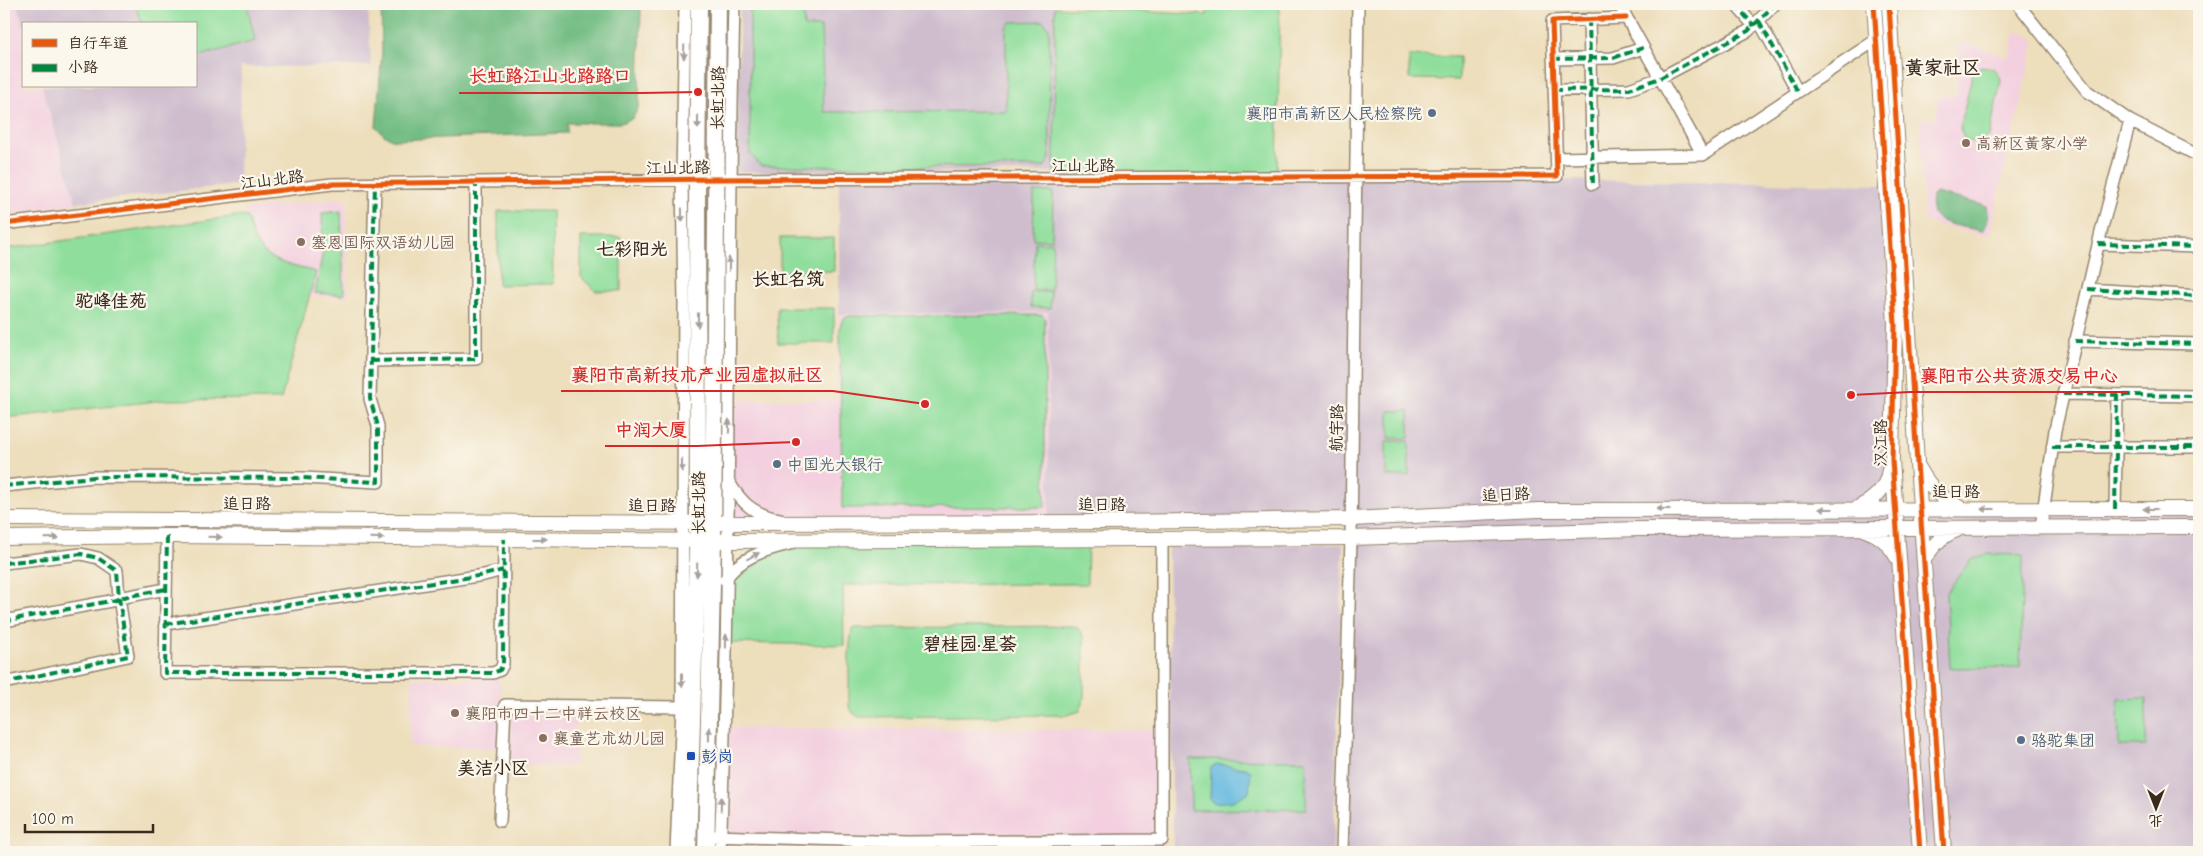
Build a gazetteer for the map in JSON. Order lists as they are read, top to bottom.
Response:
{
  "streets": {
    "highway": ["长虹北路"],
    "main road": ["汉江路", "追日路"],
    "street": ["江山北路", "航宇路"]
  },
  "crossings": [
    ["长虹北路", "江山北路"],
    ["长虹北路", "追日路"],
    ["江山北路", "航宇路"],
    ["航宇路", "追日路"],
    ["汉江路", "追日路"]
  ],
  "districts": [
    "黄家社区",
    "七彩阳光",
    "长虹名筑",
    "驼峰佳苑",
    "碧桂园·星荟",
    "美洁小区"
  ],
  "places": {
    "other": [
      "长虹路江山北路路口",
      "襄阳市高新区人民检察院",
      "高新区黄家小学",
      "塞恩国际双语幼儿园",
      "襄阳市公共资源交易中心",
      "襄阳市高新技术产业园虚拟社区",
      "中润大厦",
      "中国光大银行",
      "襄阳市四十二中祥云校区",
      "襄童艺术幼儿园",
      "骆驼集团"
    ],
    "transit": ["彭岗"]
  },
  "legend": ["自行车道", "小路"],
  "scale_bar": "100 m",
  "north": "bottom"
}
